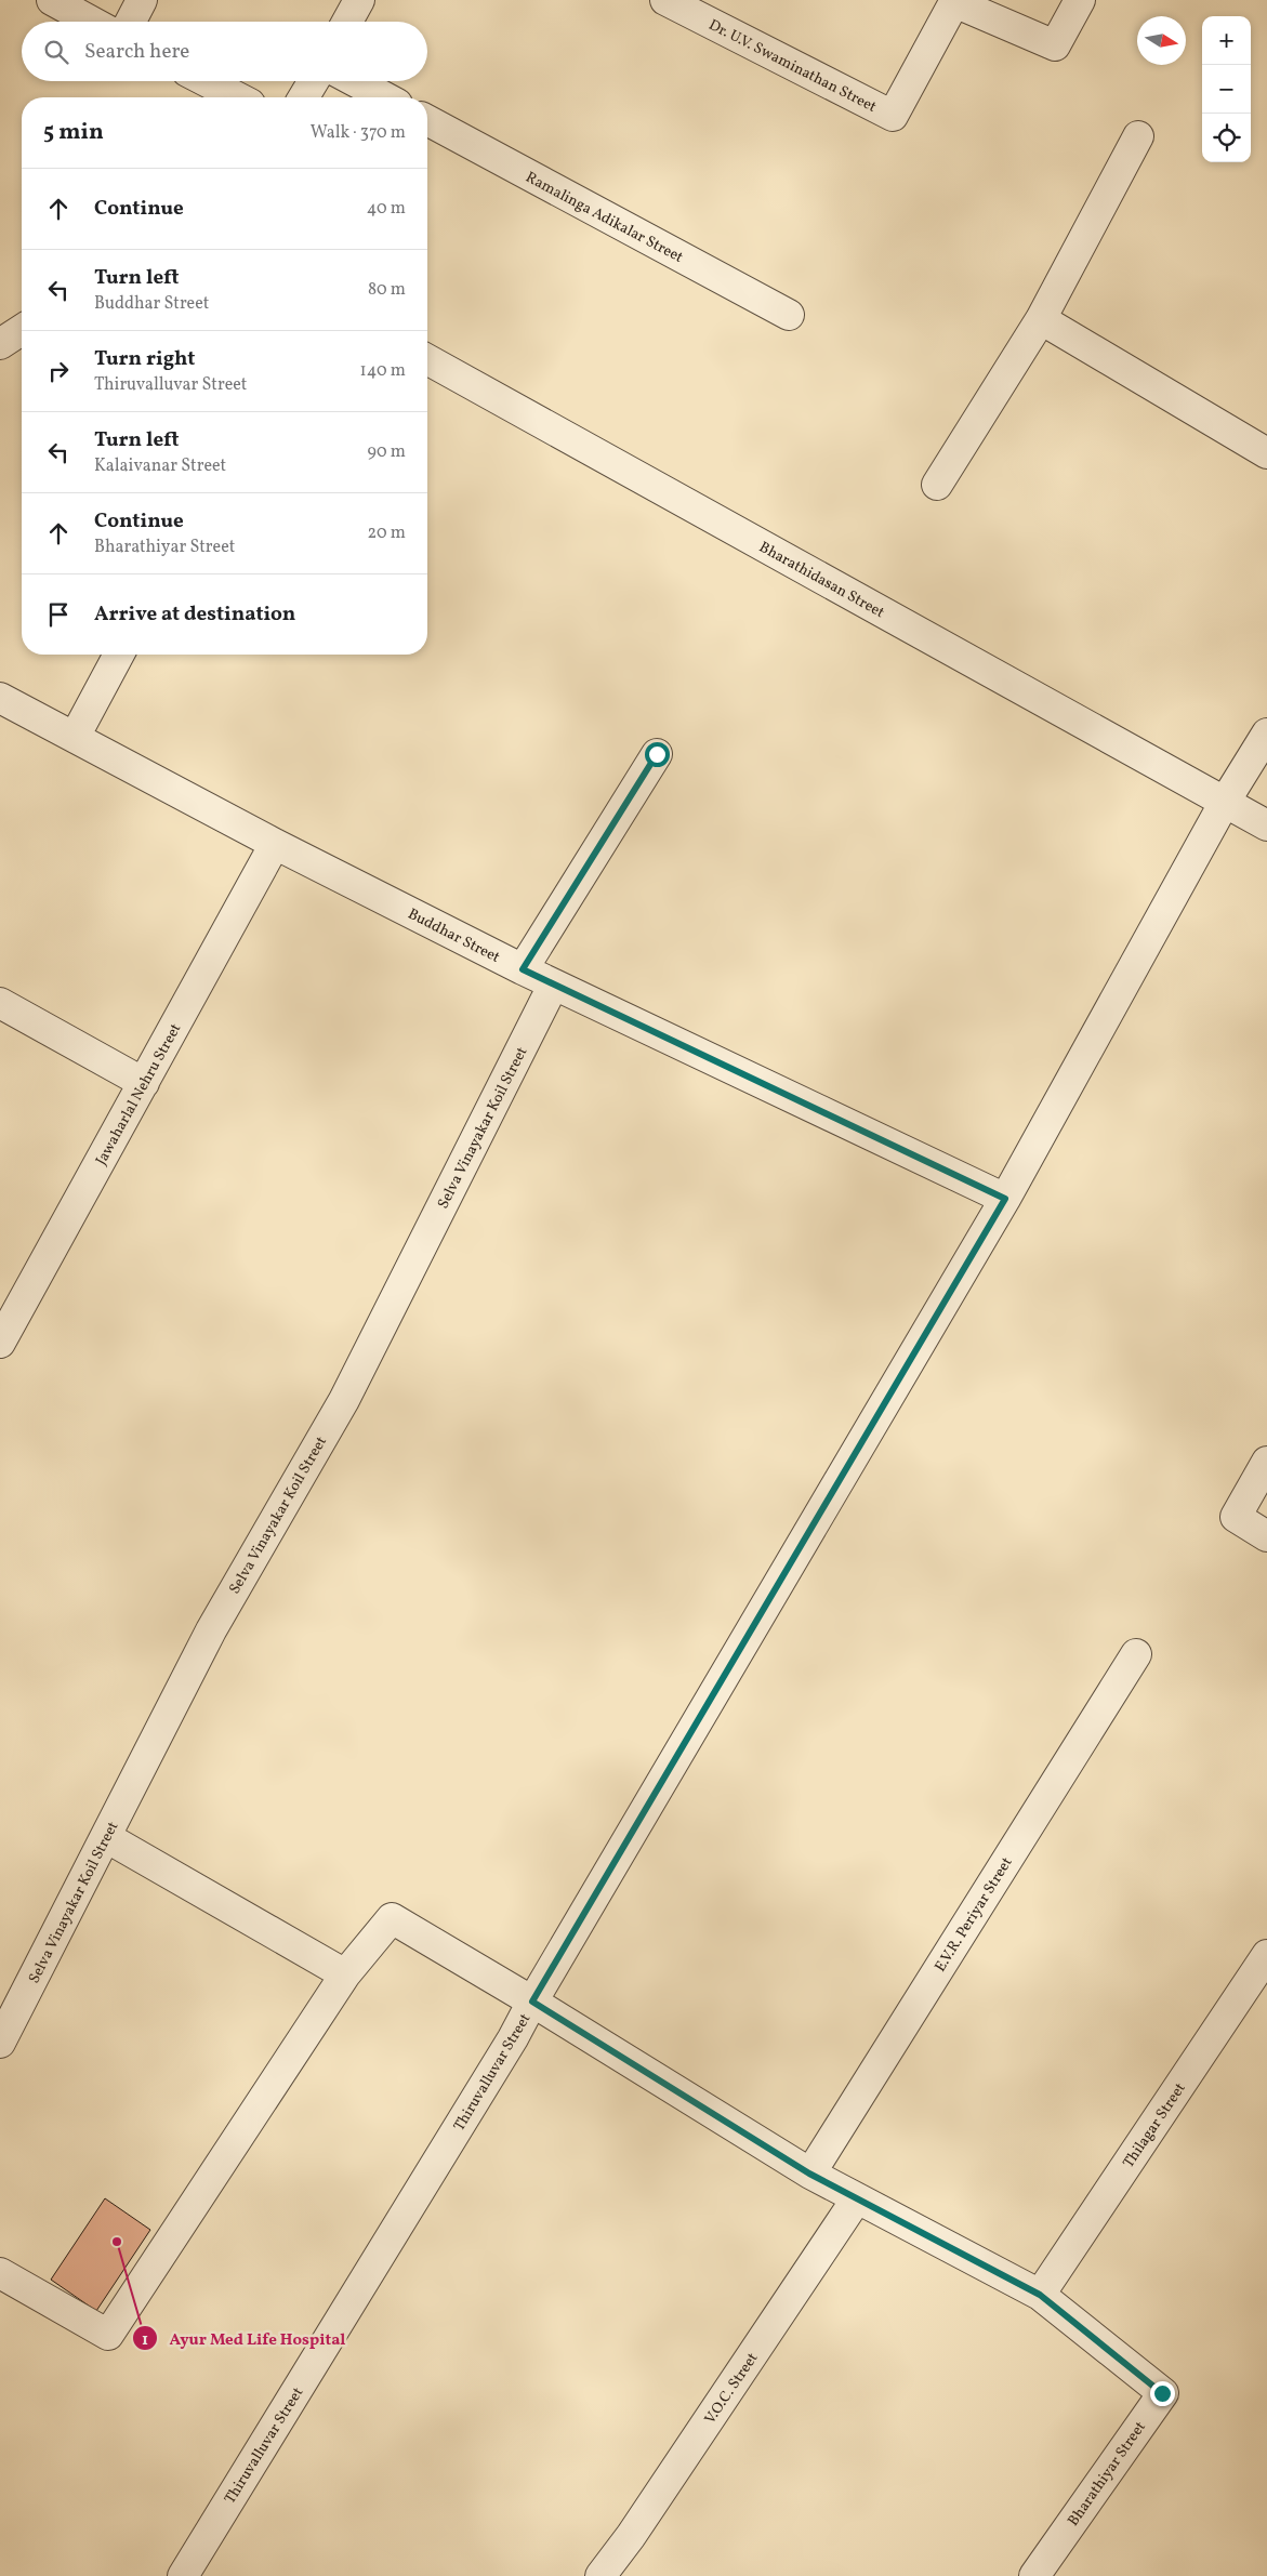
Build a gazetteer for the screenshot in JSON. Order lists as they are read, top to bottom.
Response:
{
  "streets": {
    "street": [
      "Dr. U.V. Swaminathan Street",
      "Ramalinga Adikalar Street",
      "Bharathidasan Street",
      "Buddhar Street",
      "Jawaharlal Nehru Street",
      "Selva Vinayakar Koil Street",
      "E.V.R. Periyar Street",
      "Thiruvalluvar Street",
      "Thilagar Street",
      "V.O.C. Street",
      "Bharathiyar Street"
    ]
  },
  "crossings": [
    ["Bharathidasan Street", "Thiruvalluvar Street"],
    ["Buddhar Street", "Jawaharlal Nehru Street"],
    ["Buddhar Street", "Selva Vinayakar Koil Street"],
    ["Buddhar Street", "Thiruvalluvar Street"],
    ["Thilagar Street", "Bharathiyar Street"]
  ],
  "places": ["Ayur Med Life Hospital"],
  "north": "right",
  "page": {
    "map_buttons": ["+", "−"],
    "search": "Search here",
    "heading": ["5 min", "Walk · 370 m"],
    "list": [
      ["Continue", "40 m"],
      ["Turn left", "Buddhar Street", "80 m"],
      ["Turn right", "Thiruvalluvar Street", "140 m"],
      ["Turn left", "Kalaivanar Street", "90 m"],
      ["Continue", "Bharathiyar Street", "20 m"],
      "Arrive at destination"
    ]
  }
}
